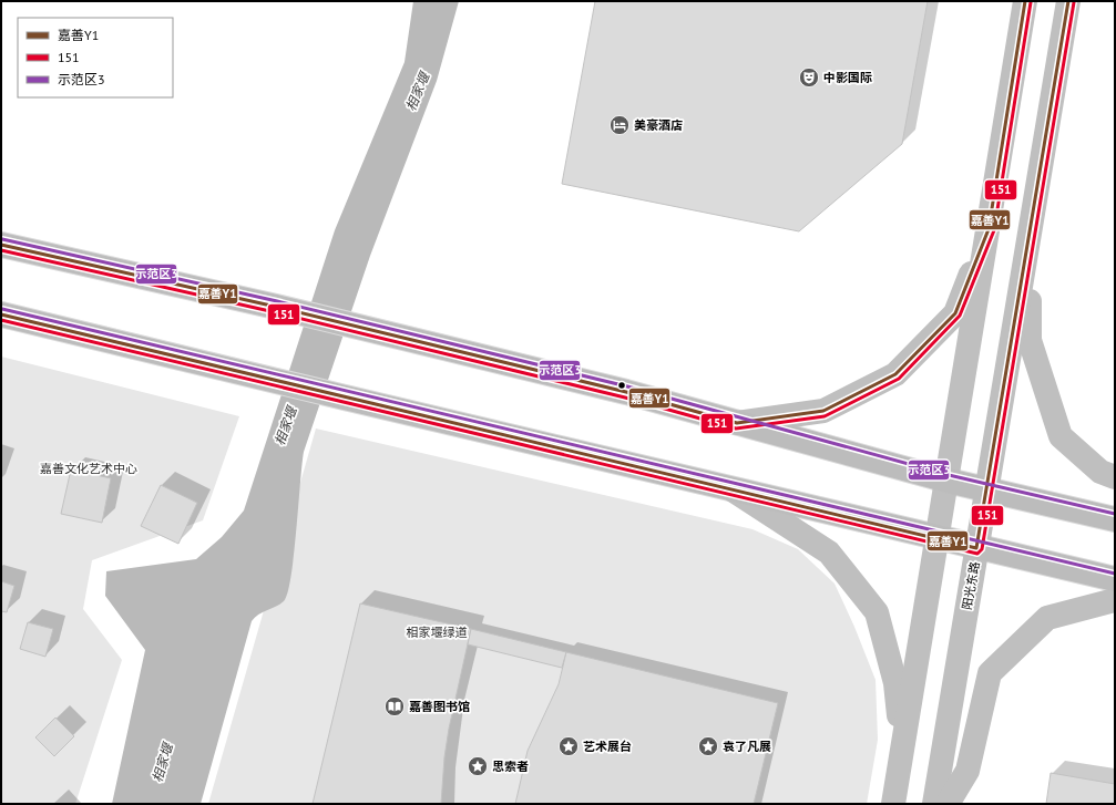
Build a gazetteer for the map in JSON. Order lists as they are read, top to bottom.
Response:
{
  "streets": {
    "main road": ["阳光东路"]
  },
  "water": ["相家堰"],
  "parks": ["嘉善文化艺术中心", "相家堰绿道"],
  "places": {
    "theatre": ["中影国际"],
    "hotel": ["美豪酒店"],
    "library": ["嘉善图书馆"],
    "place": ["艺术展台", "袁了凡展", "思索者"]
  },
  "lines": ["transit line 嘉善Y1", "transit line 151", "transit line 示范区3"],
  "legend": ["嘉善Y1", "151", "示范区3"]
}
